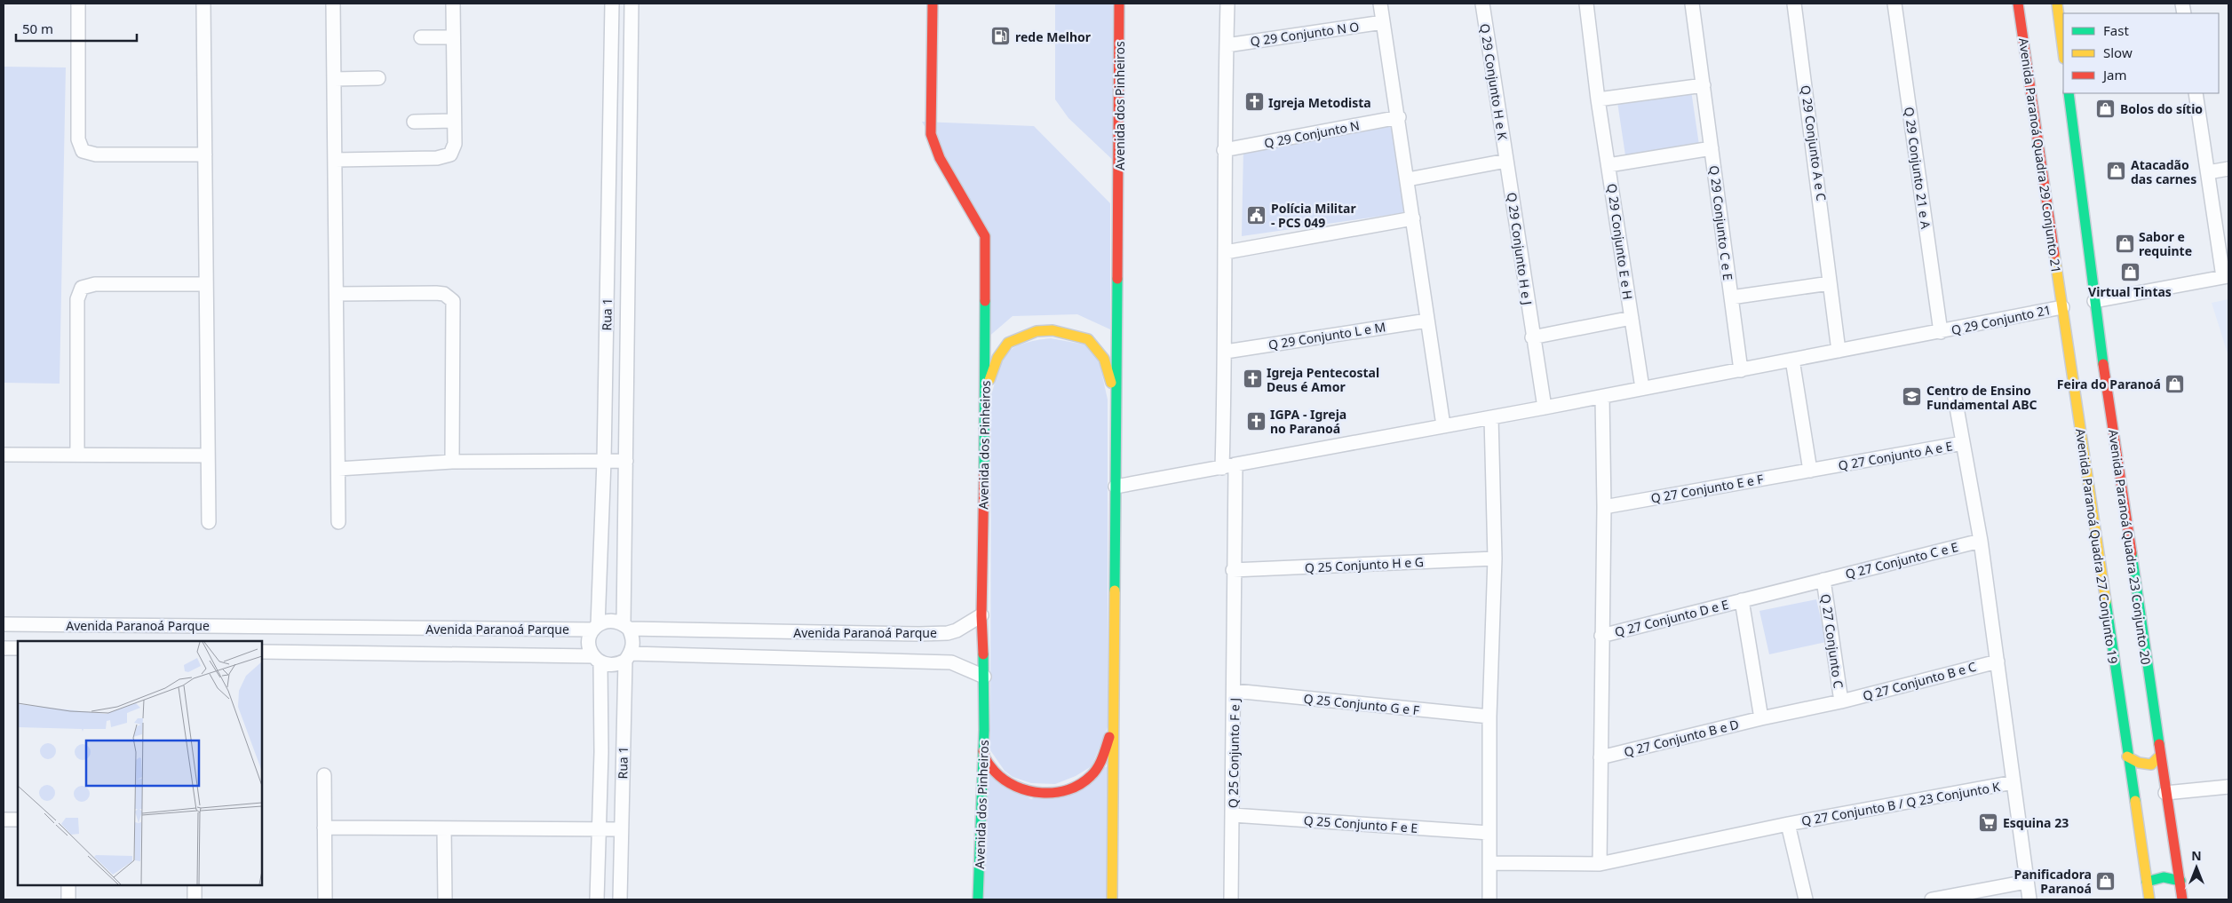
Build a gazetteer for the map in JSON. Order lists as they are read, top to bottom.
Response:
{
  "streets": {
    "street": [
      "Q 29 Conjunto N O",
      "Q 29 Conjunto H e K",
      "Avenida dos Pinheiros",
      "Q 29 Conjunto N",
      "Q 29 Conjunto A e C",
      "Avenida Paranoá Quadra 29 Conjunto 21",
      "Q 29 Conjunto 21 e A",
      "Q 29 Conjunto C e E",
      "Q 29 Conjunto E e H",
      "Q 29 Conjunto H e J",
      "Rua 1",
      "Q 29 Conjunto 21",
      "Q 29 Conjunto L e M",
      "Q 27 Conjunto A e E",
      "Q 27 Conjunto E e F",
      "Avenida Paranoá Quadra 27 Conjunto 19",
      "Avenida Paranoá Quadra 23 Conjunto 20",
      "Q 27 Conjunto C e E",
      "Q 25 Conjunto H e G",
      "Q 27 Conjunto D e E",
      "Avenida Paranoá Parque",
      "Q 27 Conjunto C",
      "Q 27 Conjunto B e C",
      "Q 25 Conjunto G e F",
      "Q 27 Conjunto B e D",
      "Q 25 Conjunto F e J",
      "Q 27 Conjunto B / Q 23 Conjunto K",
      "Q 25 Conjunto F e E"
    ]
  },
  "crossings": [
    ["Q 29 Conjunto H e K", "Q 29 Conjunto H e J"],
    ["Avenida dos Pinheiros", "Q 29 Conjunto 21"],
    ["Avenida dos Pinheiros", "Avenida Paranoá Parque"],
    ["Q 29 Conjunto A e C", "Q 29 Conjunto 21"],
    ["Avenida Paranoá Quadra 29 Conjunto 21", "Q 29 Conjunto 21"],
    ["Avenida Paranoá Quadra 29 Conjunto 21", "Avenida Paranoá Quadra 27 Conjunto 19"],
    ["Q 29 Conjunto 21 e A", "Q 29 Conjunto 21"],
    ["Q 29 Conjunto C e E", "Q 29 Conjunto 21"],
    ["Q 29 Conjunto E e H", "Q 29 Conjunto 21"],
    ["Q 29 Conjunto H e J", "Q 29 Conjunto 21"],
    ["Rua 1", "Avenida Paranoá Parque"],
    ["Q 29 Conjunto 21", "Avenida Paranoá Quadra 27 Conjunto 19"],
    ["Q 29 Conjunto 21", "Q 25 Conjunto F e J"],
    ["Q 27 Conjunto A e E", "Q 27 Conjunto E e F"],
    ["Q 27 Conjunto A e E", "Q 27 Conjunto C e E"],
    ["Q 27 Conjunto A e E", "Q 27 Conjunto B e C"],
    ["Q 27 Conjunto A e E", "Q 27 Conjunto B / Q 23 Conjunto K"],
    ["Q 27 Conjunto C e E", "Q 27 Conjunto D e E"],
    ["Q 27 Conjunto C e E", "Q 27 Conjunto C"],
    ["Q 25 Conjunto H e G", "Q 25 Conjunto F e J"],
    ["Q 27 Conjunto C", "Q 27 Conjunto B e C"],
    ["Q 27 Conjunto B e C", "Q 27 Conjunto B e D"],
    ["Q 25 Conjunto G e F", "Q 25 Conjunto F e J"],
    ["Q 25 Conjunto F e J", "Q 25 Conjunto F e E"]
  ],
  "places": {
    "fuel station": ["rede Melhor"],
    "church": ["Igreja Metodista", "Igreja Pentecostal Deus é Amor", "IGPA - Igreja no Paranoá"],
    "shop": [
      "Bolos do sítio",
      "Atacadão das carnes",
      "Sabor e requinte",
      "Virtual Tintas",
      "Feira do Paranoá",
      "Panificadora Paranoá"
    ],
    "public building": ["Polícia Militar - PCS 049"],
    "school or university": ["Centro de Ensino Fundamental ABC"],
    "supermarket": ["Esquina 23"]
  },
  "legend": ["Fast", "Slow", "Jam"],
  "scale_bar": "50 m",
  "north": "top"
}
